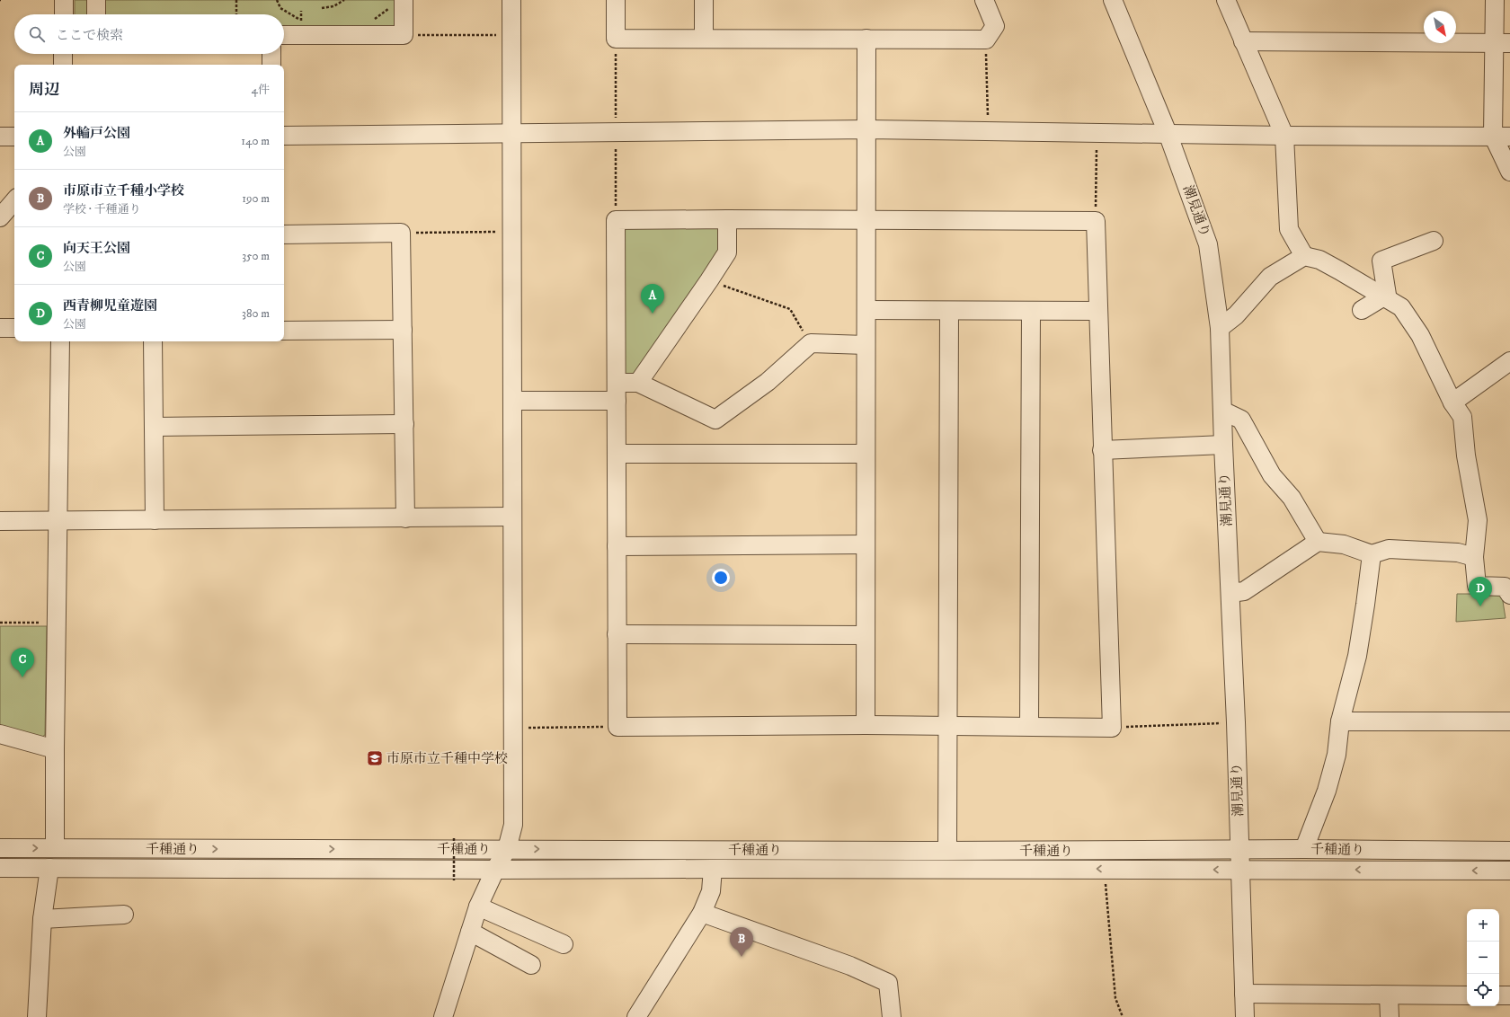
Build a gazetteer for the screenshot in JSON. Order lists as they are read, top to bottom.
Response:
{
  "streets": {
    "street": ["潮見通り", "千種通り"]
  },
  "crossings": [
    ["潮見通り", "千種通り"]
  ],
  "places": {
    "school or university": ["市原市立千種中学校"]
  },
  "north": "bottom right",
  "page": {
    "search": "ここで検索",
    "heading": ["周辺", "4件"],
    "list": [
      {
        "mark": "A",
        "name": "外輪戸公園",
        "note": "公園",
        "value": "140 m"
      },
      {
        "mark": "B",
        "name": "市原市立千種小学校",
        "note": "学校 · 千種通り",
        "value": "190 m"
      },
      {
        "mark": "C",
        "name": "向天王公園",
        "note": "公園",
        "value": "350 m"
      },
      {
        "mark": "D",
        "name": "西青柳児童遊園",
        "note": "公園",
        "value": "380 m"
      }
    ],
    "pins": [
      "A",
      "D",
      "C",
      "B"
    ],
    "map_buttons": ["+", "−"]
  }
}
